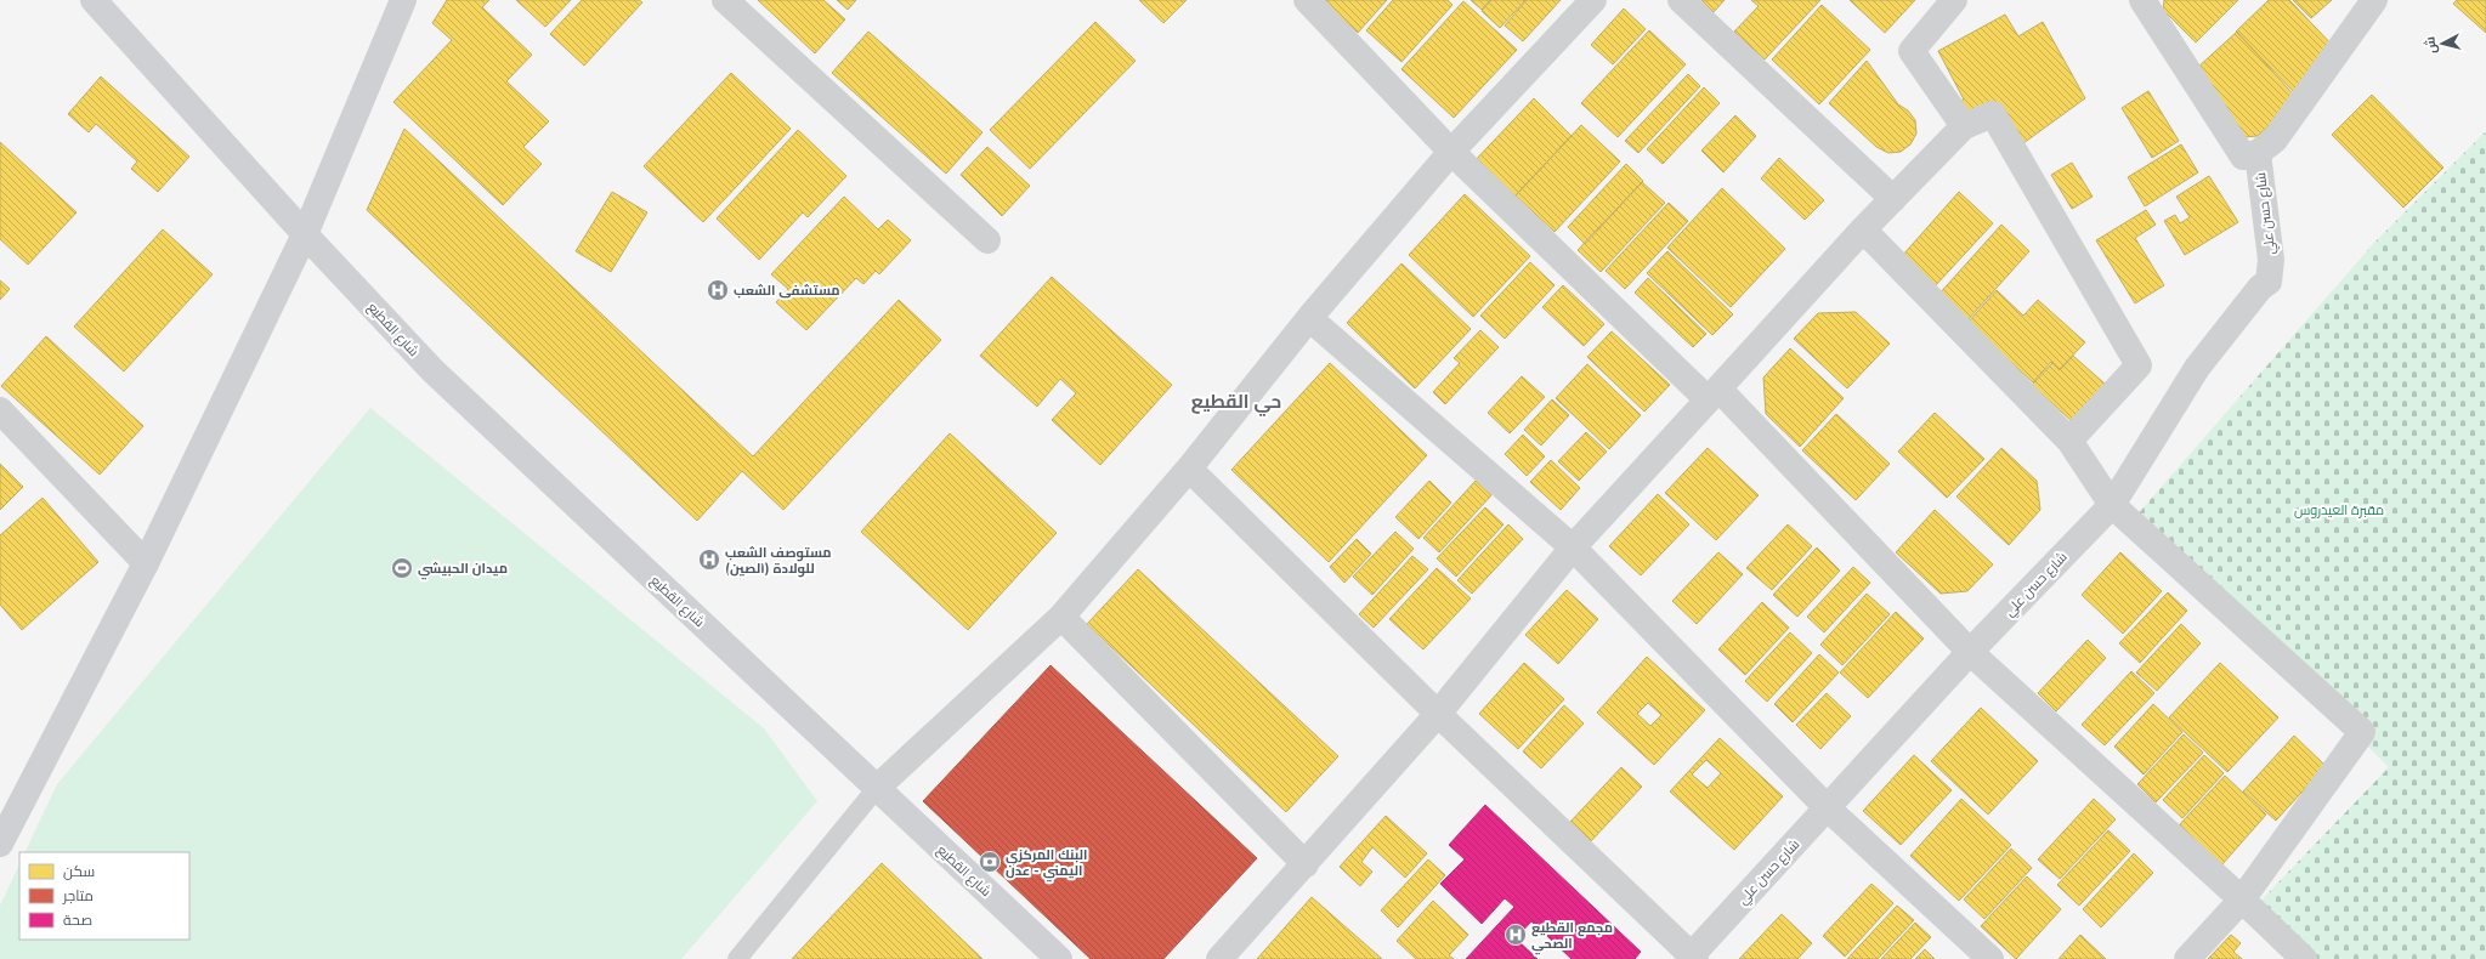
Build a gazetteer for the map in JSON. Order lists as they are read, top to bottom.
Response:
{
  "streets": {
    "street": ["شارع حسن علي", "شارع القطيع"]
  },
  "districts": ["حي القطيع"],
  "parks": ["مقبرة العيدروس"],
  "places": {
    "hospital": ["مستشفى الشعب", "مستوصف الشعب (الصين) للولادة", "مجمع القطيع الصحي"],
    "sports": ["ميدان الحبيشي"],
    "bank": ["البنك المركزي اليمني - عدن"]
  },
  "legend": ["سكن", "متاجر", "صحة"],
  "north": "left"
}
